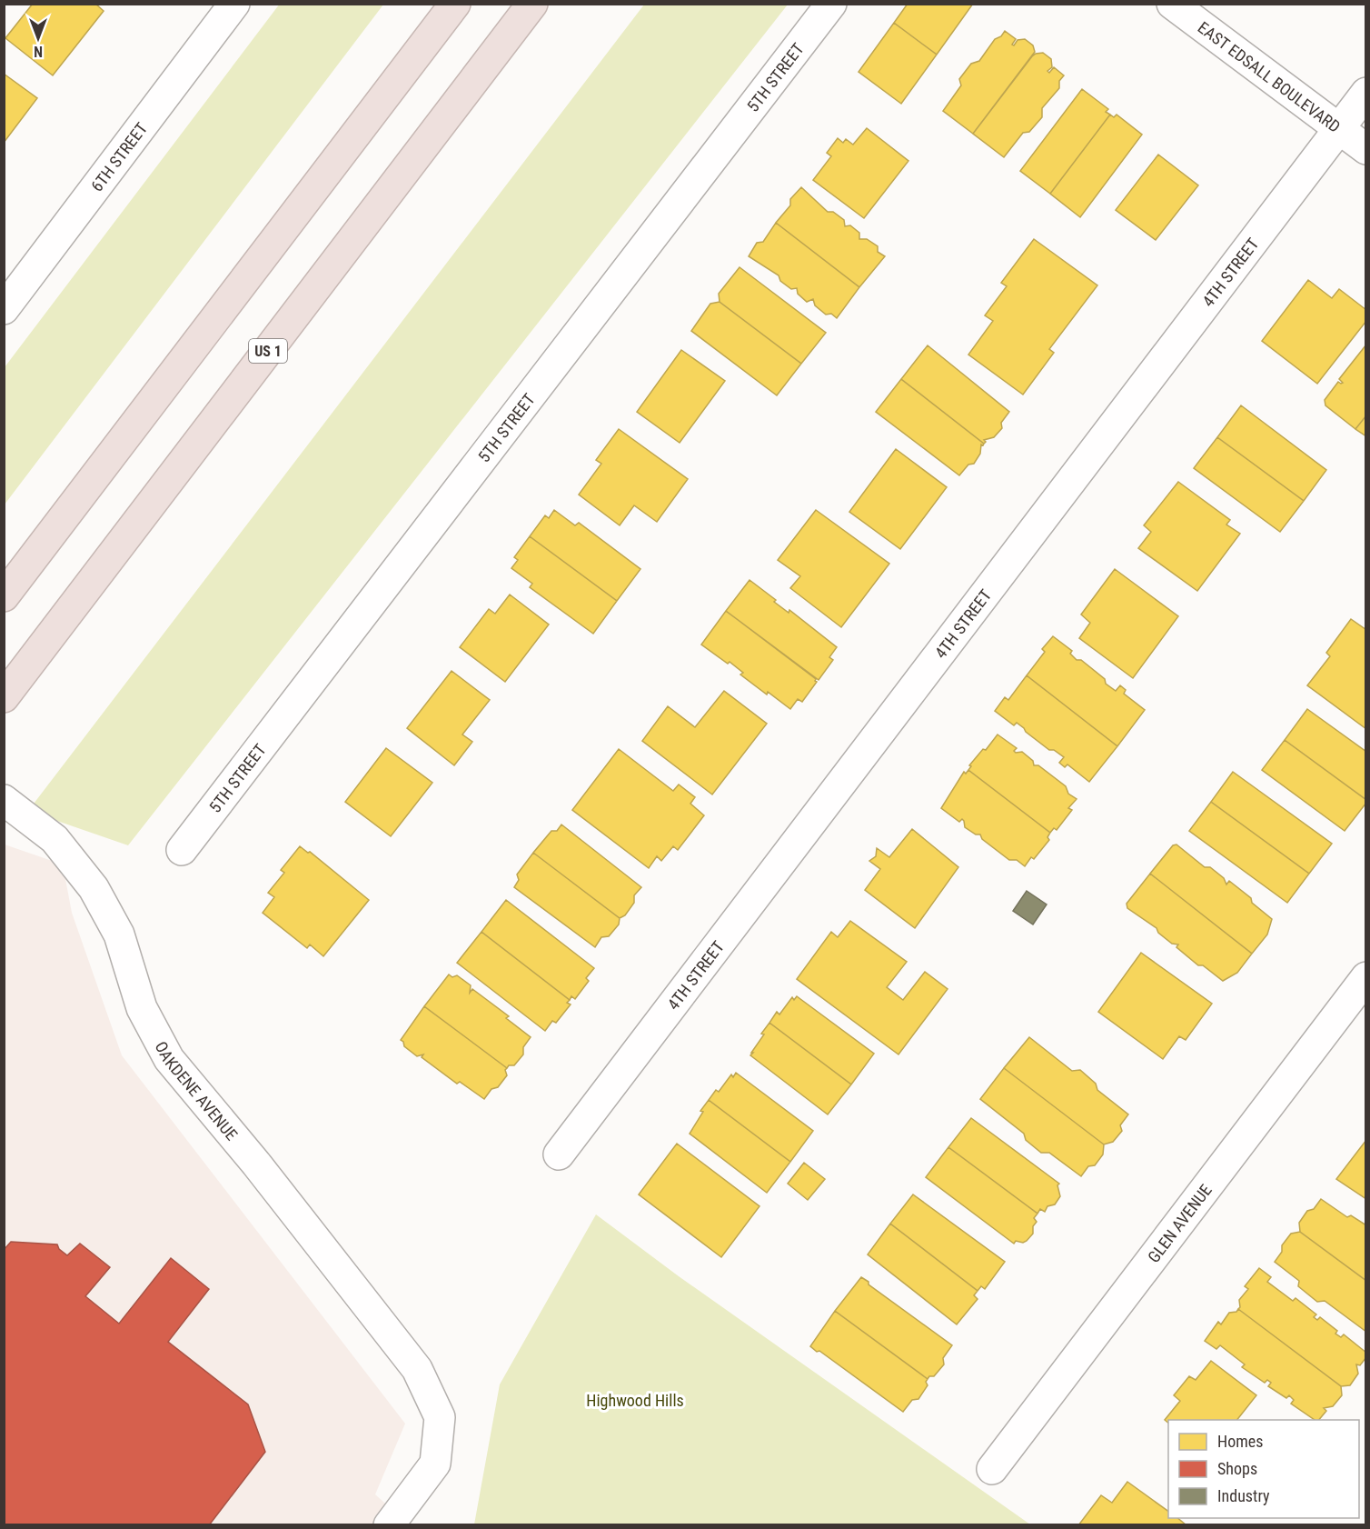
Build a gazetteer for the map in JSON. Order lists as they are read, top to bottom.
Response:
{
  "streets": {
    "highway": ["US 1"],
    "street": [
      "5TH STREET",
      "EAST EDSALL BOULEVARD",
      "6TH STREET",
      "4TH STREET",
      "OAKDENE AVENUE",
      "GLEN AVENUE"
    ]
  },
  "crossings": [
    ["EAST EDSALL BOULEVARD", "4TH STREET"]
  ],
  "parks": ["Highwood Hills"],
  "legend": ["Homes", "Shops", "Industry"],
  "north": "bottom"
}
